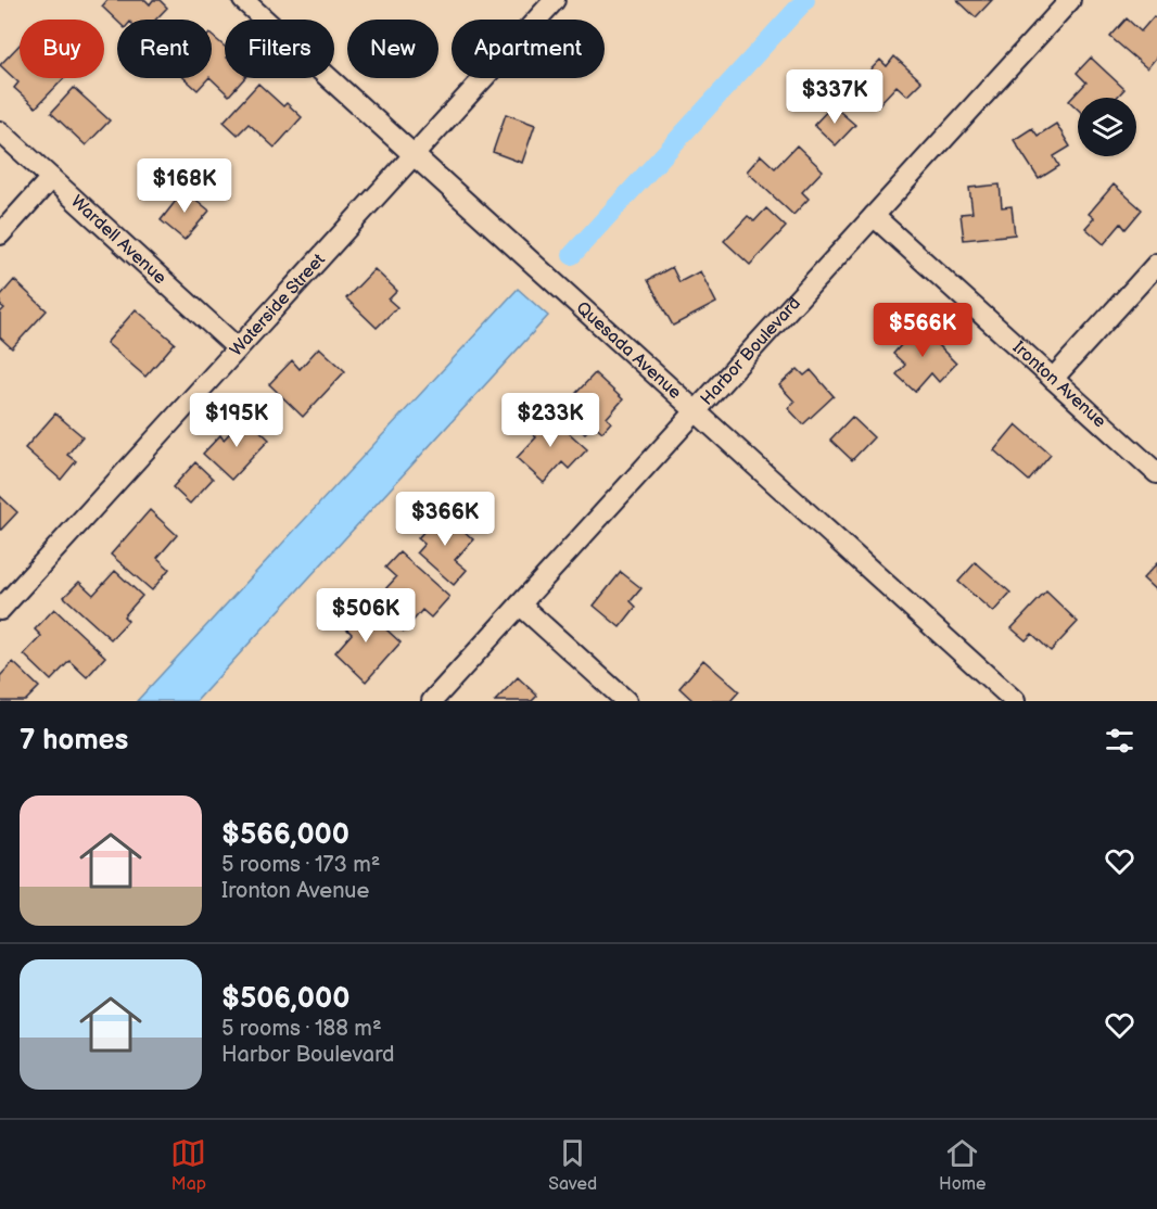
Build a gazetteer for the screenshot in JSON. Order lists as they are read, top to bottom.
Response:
{
  "streets": {
    "street": [
      "Wardell Avenue",
      "Waterside Street",
      "Quesada Avenue",
      "Harbor Boulevard",
      "Ironton Avenue"
    ]
  },
  "crossings": [
    ["Wardell Avenue", "Waterside Street"],
    ["Waterside Street", "Quesada Avenue"],
    ["Quesada Avenue", "Harbor Boulevard"],
    ["Harbor Boulevard", "Ironton Avenue"]
  ],
  "page": {
    "chip": [
      "Buy",
      "Rent",
      "Filters",
      "New",
      "Apartment"
    ],
    "price": [
      "$337K",
      "$168K",
      "$566K",
      "$195K",
      "$233K",
      "$366K",
      "$506K"
    ],
    "heading": "7 homes",
    "list": [
      {
        "name": "$566,000",
        "note": "5 rooms · 173 m² · Ironton Avenue"
      },
      {
        "name": "$506,000",
        "note": "5 rooms · 188 m² · Harbor Boulevard"
      }
    ],
    "tabs": ["Map", "Saved", "Home"]
  }
}
